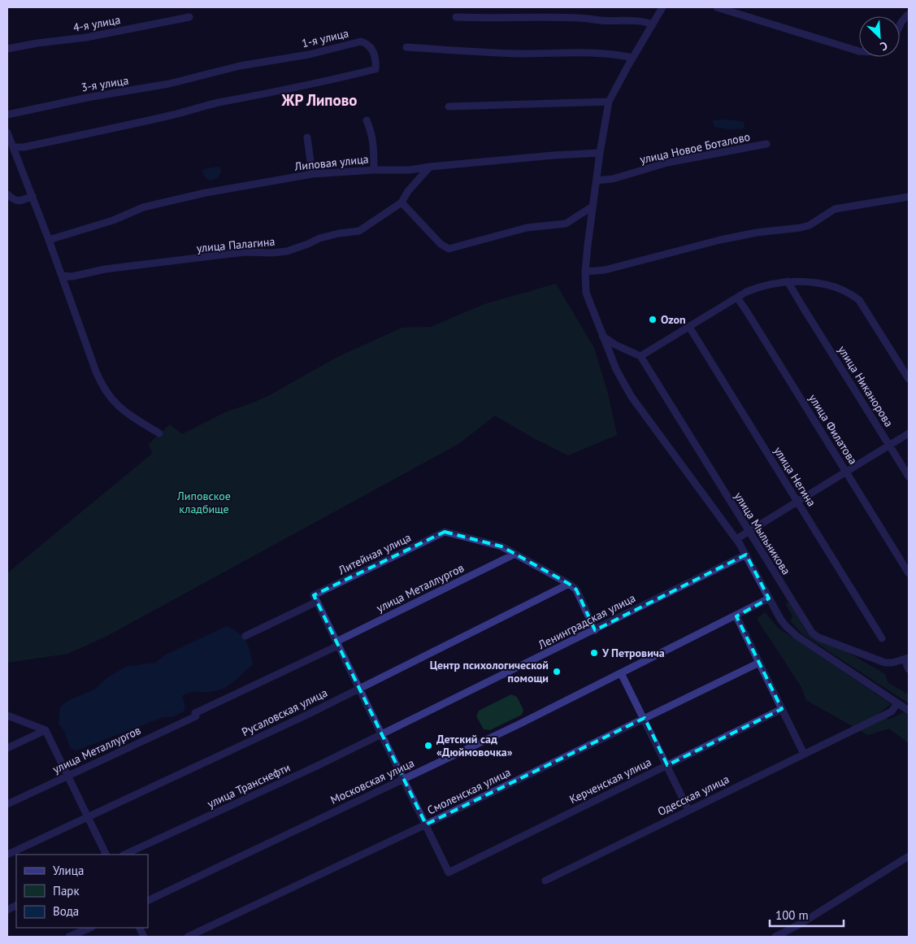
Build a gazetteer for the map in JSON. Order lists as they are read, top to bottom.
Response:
{
  "streets": {
    "street": [
      "4-я улица",
      "1-я улица",
      "3-я улица",
      "улица Новое Боталово",
      "Липовая улица",
      "улица Палагина",
      "улица Никанорова",
      "улица Филатова",
      "улица Негина",
      "улица Мыльникова",
      "Литейная улица",
      "улица Металлургов",
      "Ленинградская улица",
      "Русаловская улица",
      "Керченская улица",
      "Московская улица",
      "улица Транснефти",
      "Смоленская улица",
      "Одесская улица"
    ]
  },
  "crossings": [
    ["1-я улица", "3-я улица"],
    ["Липовая улица", "улица Палагина"],
    ["Литейная улица", "улица Металлургов"],
    ["Ленинградская улица", "улица Транснефти"],
    ["Керченская улица", "Смоленская улица"]
  ],
  "districts": ["ЖР Липово"],
  "parks": ["Липовское кладбище"],
  "places": [
    "Ozon",
    "У Петровича",
    "Центр психологической помощи",
    "Детский сад «Дюймовочка»"
  ],
  "legend": ["Улица", "Парк", "Вода"],
  "scale_bar": "100 m",
  "north": "bottom right"
}
